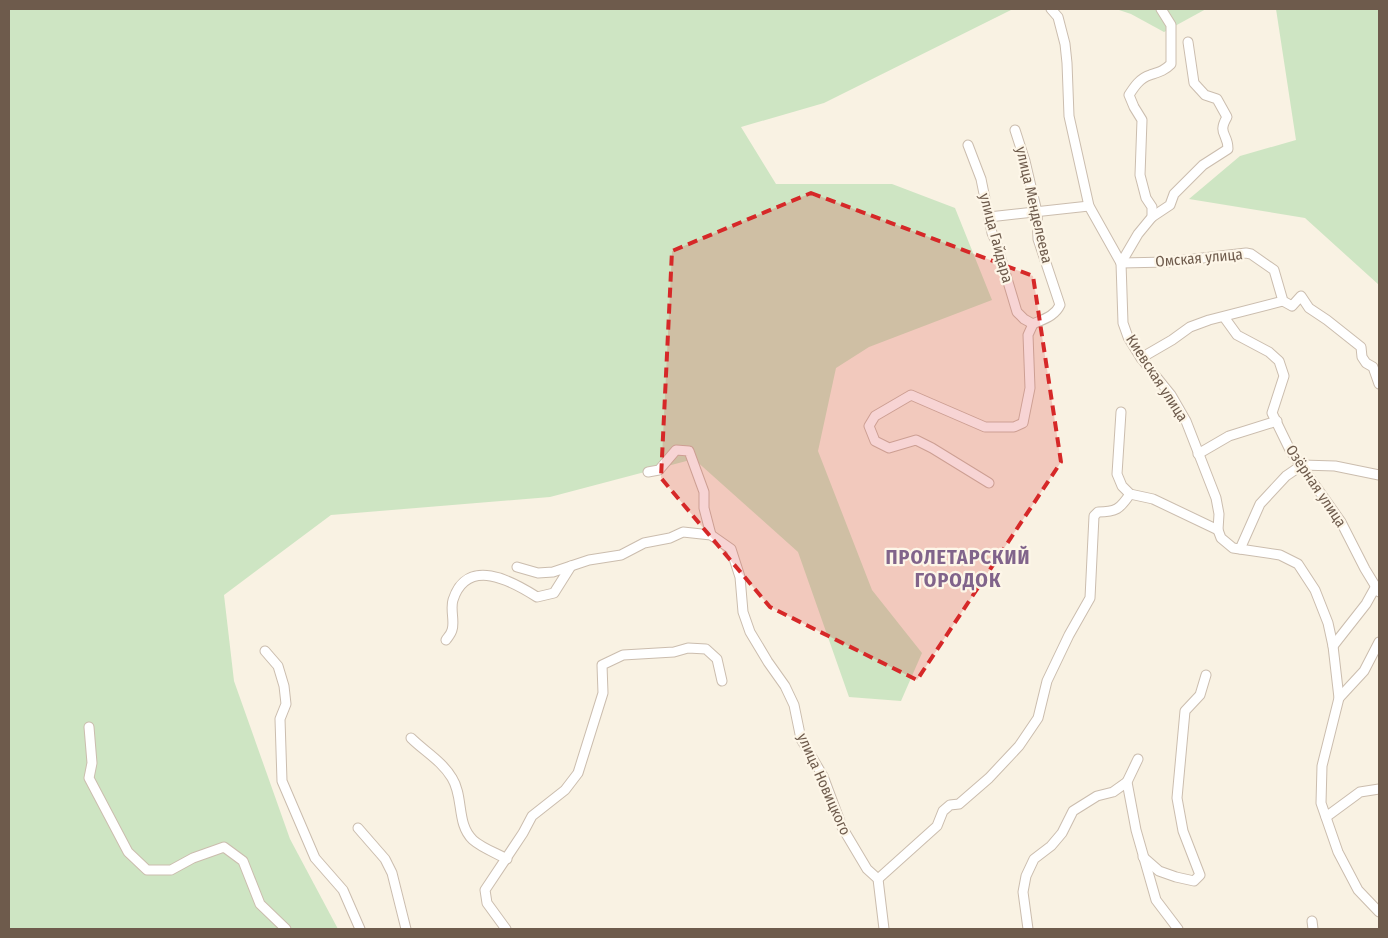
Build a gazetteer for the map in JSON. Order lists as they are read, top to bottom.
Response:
{
  "streets": {
    "street": [
      "улица Менделеева",
      "улица Гайдара",
      "Омская улица",
      "Киевская улица",
      "Озёрная улица",
      "улица Новицкого"
    ]
  },
  "crossings": [
    ["улица Менделеева", "улица Гайдара"],
    ["Омская улица", "Киевская улица"]
  ],
  "districts": ["ПРОЛЕТАРСКИЙ ГОРОДОК"]
}
